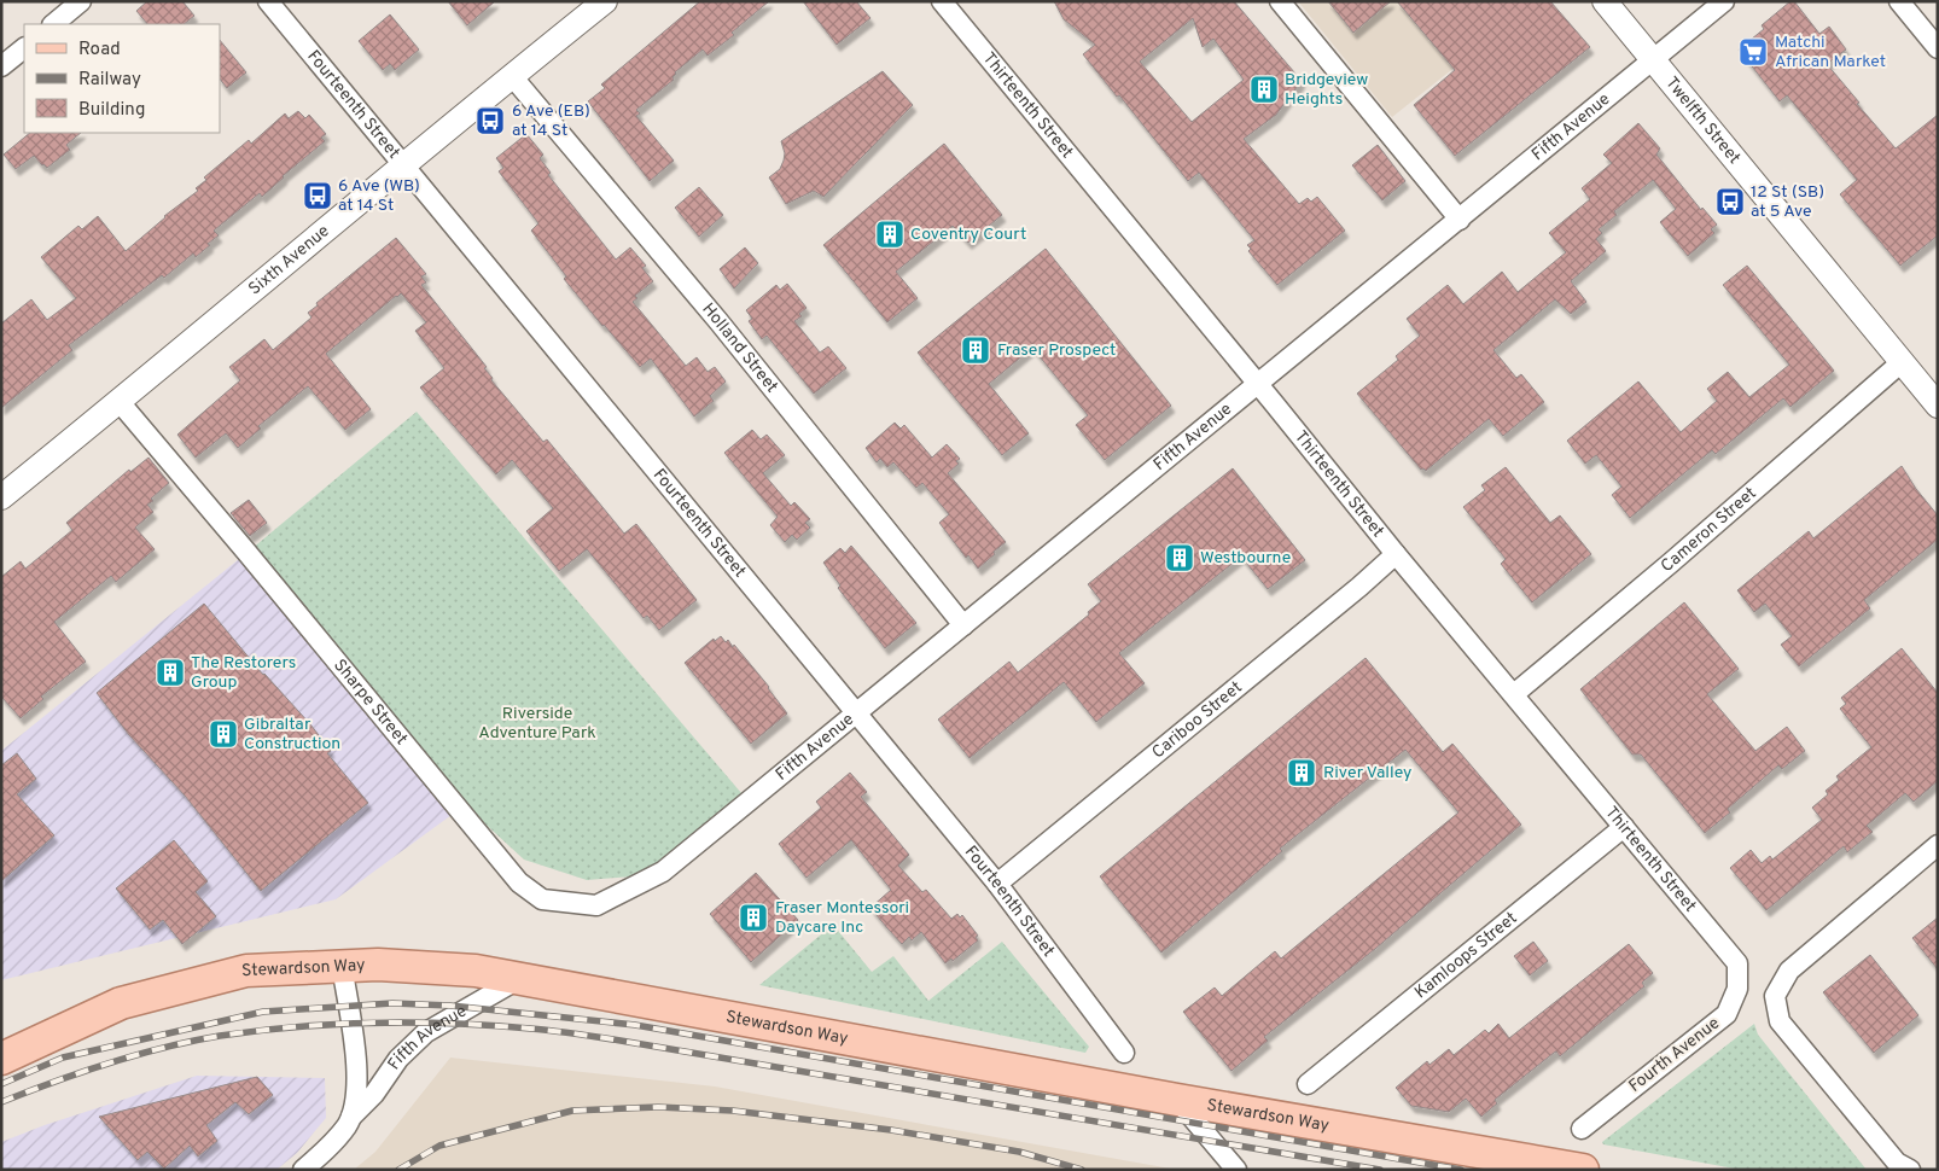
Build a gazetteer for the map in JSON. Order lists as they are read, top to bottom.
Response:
{
  "streets": {
    "main road": ["Stewardson Way"],
    "street": [
      "Fourteenth Street",
      "Thirteenth Street",
      "Twelfth Street",
      "Fifth Avenue",
      "Sixth Avenue",
      "Holland Street",
      "Cameron Street",
      "Sharpe Street",
      "Cariboo Street",
      "Kamloops Street",
      "Fourth Avenue"
    ]
  },
  "crossings": [
    ["Fourteenth Street", "Fifth Avenue"],
    ["Fourteenth Street", "Sixth Avenue"],
    ["Fourteenth Street", "Cariboo Street"],
    ["Thirteenth Street", "Fifth Avenue"],
    ["Thirteenth Street", "Cameron Street"],
    ["Thirteenth Street", "Cariboo Street"],
    ["Thirteenth Street", "Kamloops Street"],
    ["Thirteenth Street", "Fourth Avenue"],
    ["Twelfth Street", "Fifth Avenue"],
    ["Twelfth Street", "Cameron Street"],
    ["Fifth Avenue", "Holland Street"],
    ["Fifth Avenue", "Sharpe Street"],
    ["Fifth Avenue", "Stewardson Way"],
    ["Sixth Avenue", "Holland Street"],
    ["Sixth Avenue", "Sharpe Street"]
  ],
  "parks": ["Riverside Adventure Park"],
  "places": {
    "supermarket": ["Matchi African Market"],
    "building": [
      "Bridgeview Heights",
      "Coventry Court",
      "Fraser Prospect",
      "Westbourne",
      "The Restorers Group",
      "Gibraltar Construction",
      "River Valley",
      "Fraser Montessori Daycare Inc"
    ],
    "bus stop": ["6 Ave (EB) at 14 St", "6 Ave (WB) at 14 St", "12 St (SB) at 5 Ave"]
  },
  "legend": ["Road", "Railway", "Building"]
}
